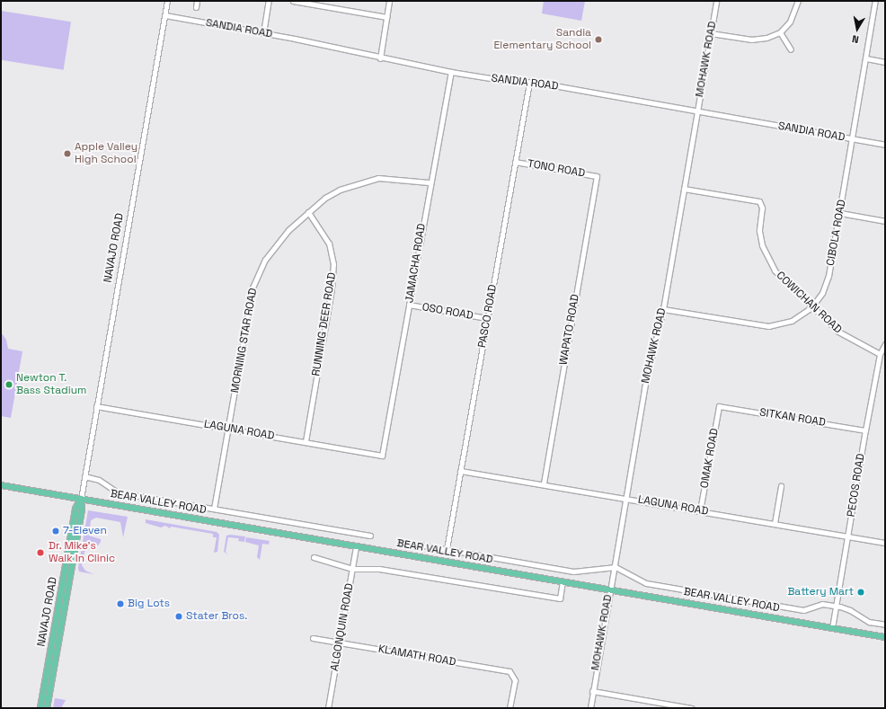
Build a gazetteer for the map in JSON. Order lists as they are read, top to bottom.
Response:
{
  "streets": {
    "main road": ["NAVAJO ROAD", "BEAR VALLEY ROAD"],
    "street": [
      "SANDIA ROAD",
      "MOHAWK ROAD",
      "TONO ROAD",
      "CIBOLA ROAD",
      "JAMACHA ROAD",
      "COWICHAN ROAD",
      "OSO ROAD",
      "PASCO ROAD",
      "RUNNING DEER ROAD",
      "WAPATO ROAD",
      "MORNING STAR ROAD",
      "SITKAN ROAD",
      "LAGUNA ROAD",
      "OMAK ROAD",
      "PECOS ROAD",
      "ALGONQUIN ROAD",
      "KLAMATH ROAD"
    ]
  },
  "crossings": [
    ["SANDIA ROAD", "MOHAWK ROAD"],
    ["SANDIA ROAD", "CIBOLA ROAD"],
    ["SANDIA ROAD", "NAVAJO ROAD"],
    ["SANDIA ROAD", "JAMACHA ROAD"],
    ["SANDIA ROAD", "PASCO ROAD"],
    ["MOHAWK ROAD", "CIBOLA ROAD"],
    ["MOHAWK ROAD", "COWICHAN ROAD"],
    ["MOHAWK ROAD", "LAGUNA ROAD"],
    ["MOHAWK ROAD", "BEAR VALLEY ROAD"],
    ["TONO ROAD", "PASCO ROAD"],
    ["TONO ROAD", "WAPATO ROAD"],
    ["CIBOLA ROAD", "COWICHAN ROAD"],
    ["NAVAJO ROAD", "LAGUNA ROAD"],
    ["NAVAJO ROAD", "BEAR VALLEY ROAD"],
    ["JAMACHA ROAD", "OSO ROAD"],
    ["JAMACHA ROAD", "MORNING STAR ROAD"],
    ["JAMACHA ROAD", "LAGUNA ROAD"],
    ["COWICHAN ROAD", "PECOS ROAD"],
    ["OSO ROAD", "PASCO ROAD"],
    ["PASCO ROAD", "LAGUNA ROAD"],
    ["RUNNING DEER ROAD", "MORNING STAR ROAD"],
    ["RUNNING DEER ROAD", "LAGUNA ROAD"],
    ["WAPATO ROAD", "LAGUNA ROAD"],
    ["MORNING STAR ROAD", "LAGUNA ROAD"],
    ["SITKAN ROAD", "OMAK ROAD"],
    ["SITKAN ROAD", "PECOS ROAD"],
    ["LAGUNA ROAD", "OMAK ROAD"],
    ["LAGUNA ROAD", "PECOS ROAD"],
    ["PECOS ROAD", "BEAR VALLEY ROAD"],
    ["BEAR VALLEY ROAD", "ALGONQUIN ROAD"],
    ["ALGONQUIN ROAD", "KLAMATH ROAD"]
  ],
  "places": [
    "Sandia Elementary School",
    "Apple Valley High School",
    "Newton T. Bass Stadium",
    "7-Eleven",
    "Dr. Mike's Walk In Clinic",
    "Battery Mart",
    "Big Lots",
    "Stater Bros."
  ],
  "north": "bottom"
}
